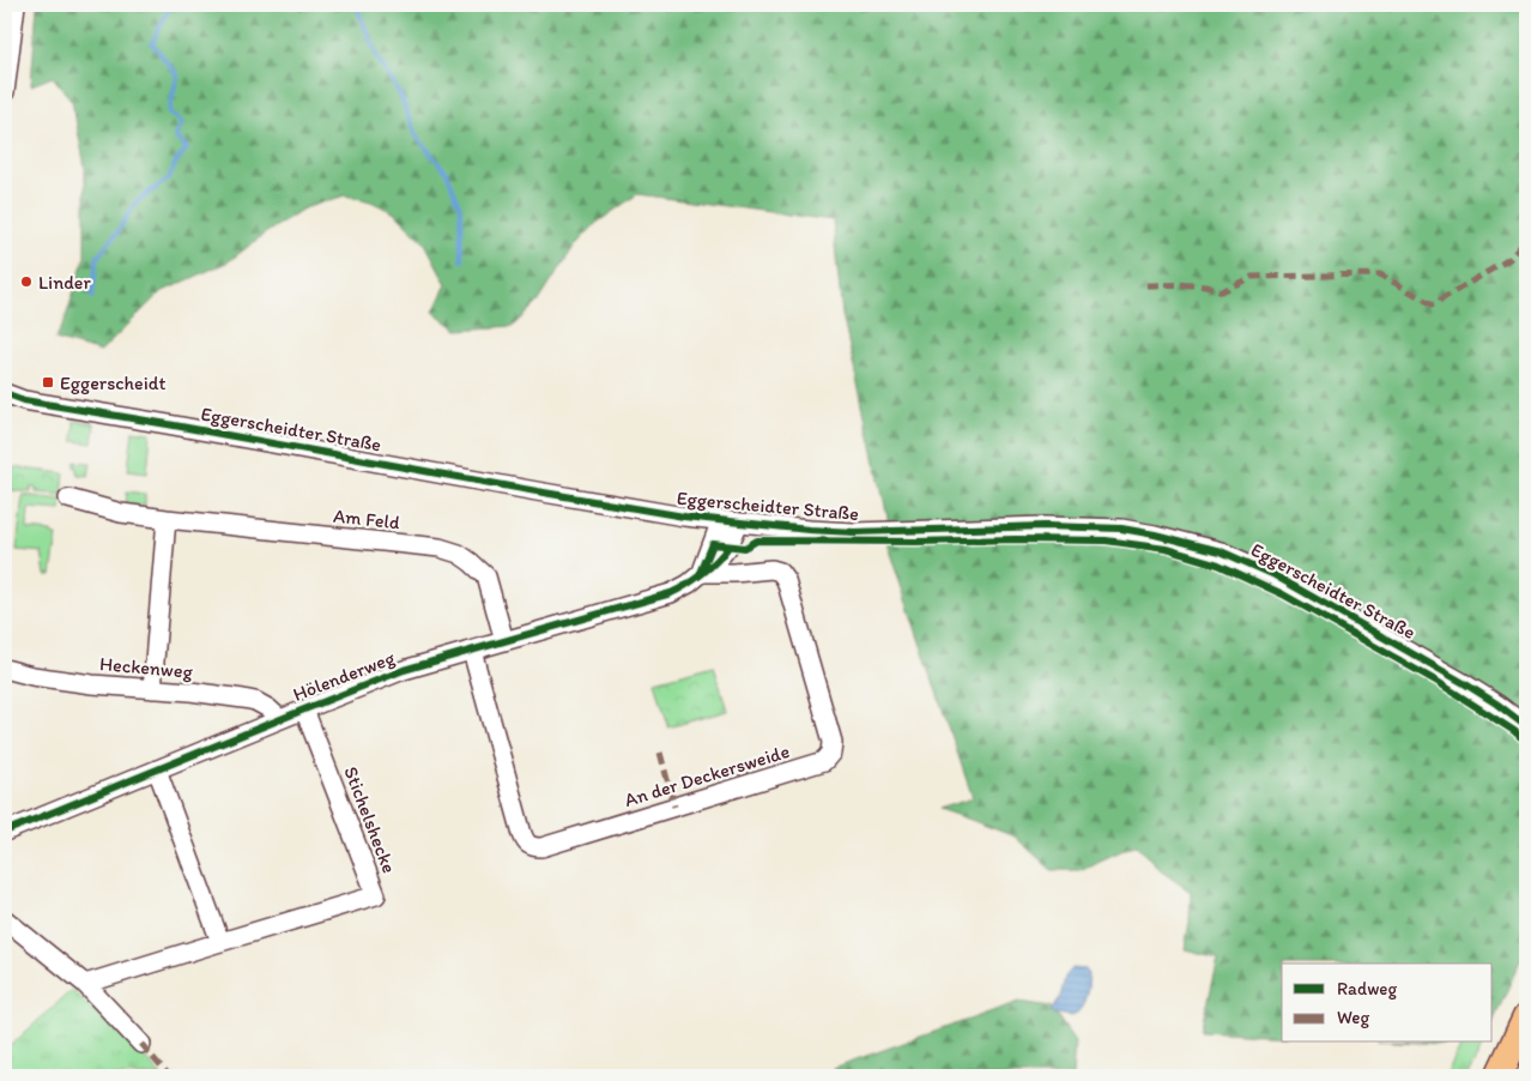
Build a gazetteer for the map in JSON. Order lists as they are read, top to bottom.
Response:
{
  "streets": {
    "street": [
      "Eggerscheidter Straße",
      "Am Feld",
      "Heckenweg",
      "Hölenderweg",
      "An der Deckersweide",
      "Stichelshecke"
    ]
  },
  "crossings": [
    ["Eggerscheidter Straße", "Hölenderweg"],
    ["Am Feld", "Hölenderweg"],
    ["Heckenweg", "Hölenderweg"],
    ["Hölenderweg", "An der Deckersweide"],
    ["Hölenderweg", "Stichelshecke"]
  ],
  "places": {
    "other": ["Linder"],
    "transit": ["Eggerscheidt"]
  },
  "legend": ["Radweg", "Weg"]
}
